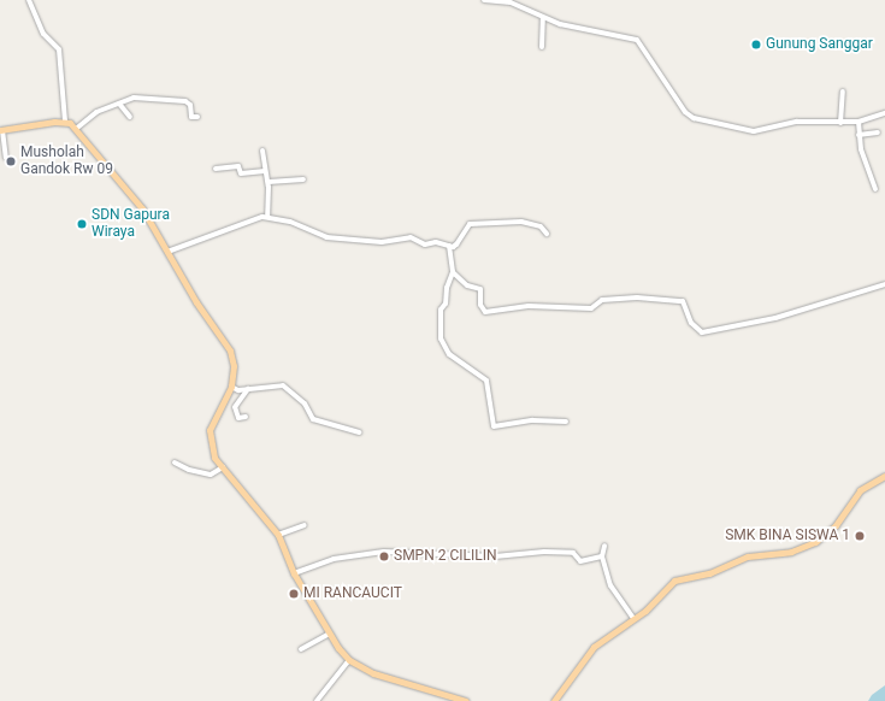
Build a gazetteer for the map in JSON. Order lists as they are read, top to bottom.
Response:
{
  "places": [
    "Gunung Sanggar",
    "Musholah Gandok Rw 09",
    "SDN Gapura Wiraya",
    "SMK BINA SISWA 1",
    "SMPN 2 CILILIN",
    "MI RANCAUCIT"
  ]
}
